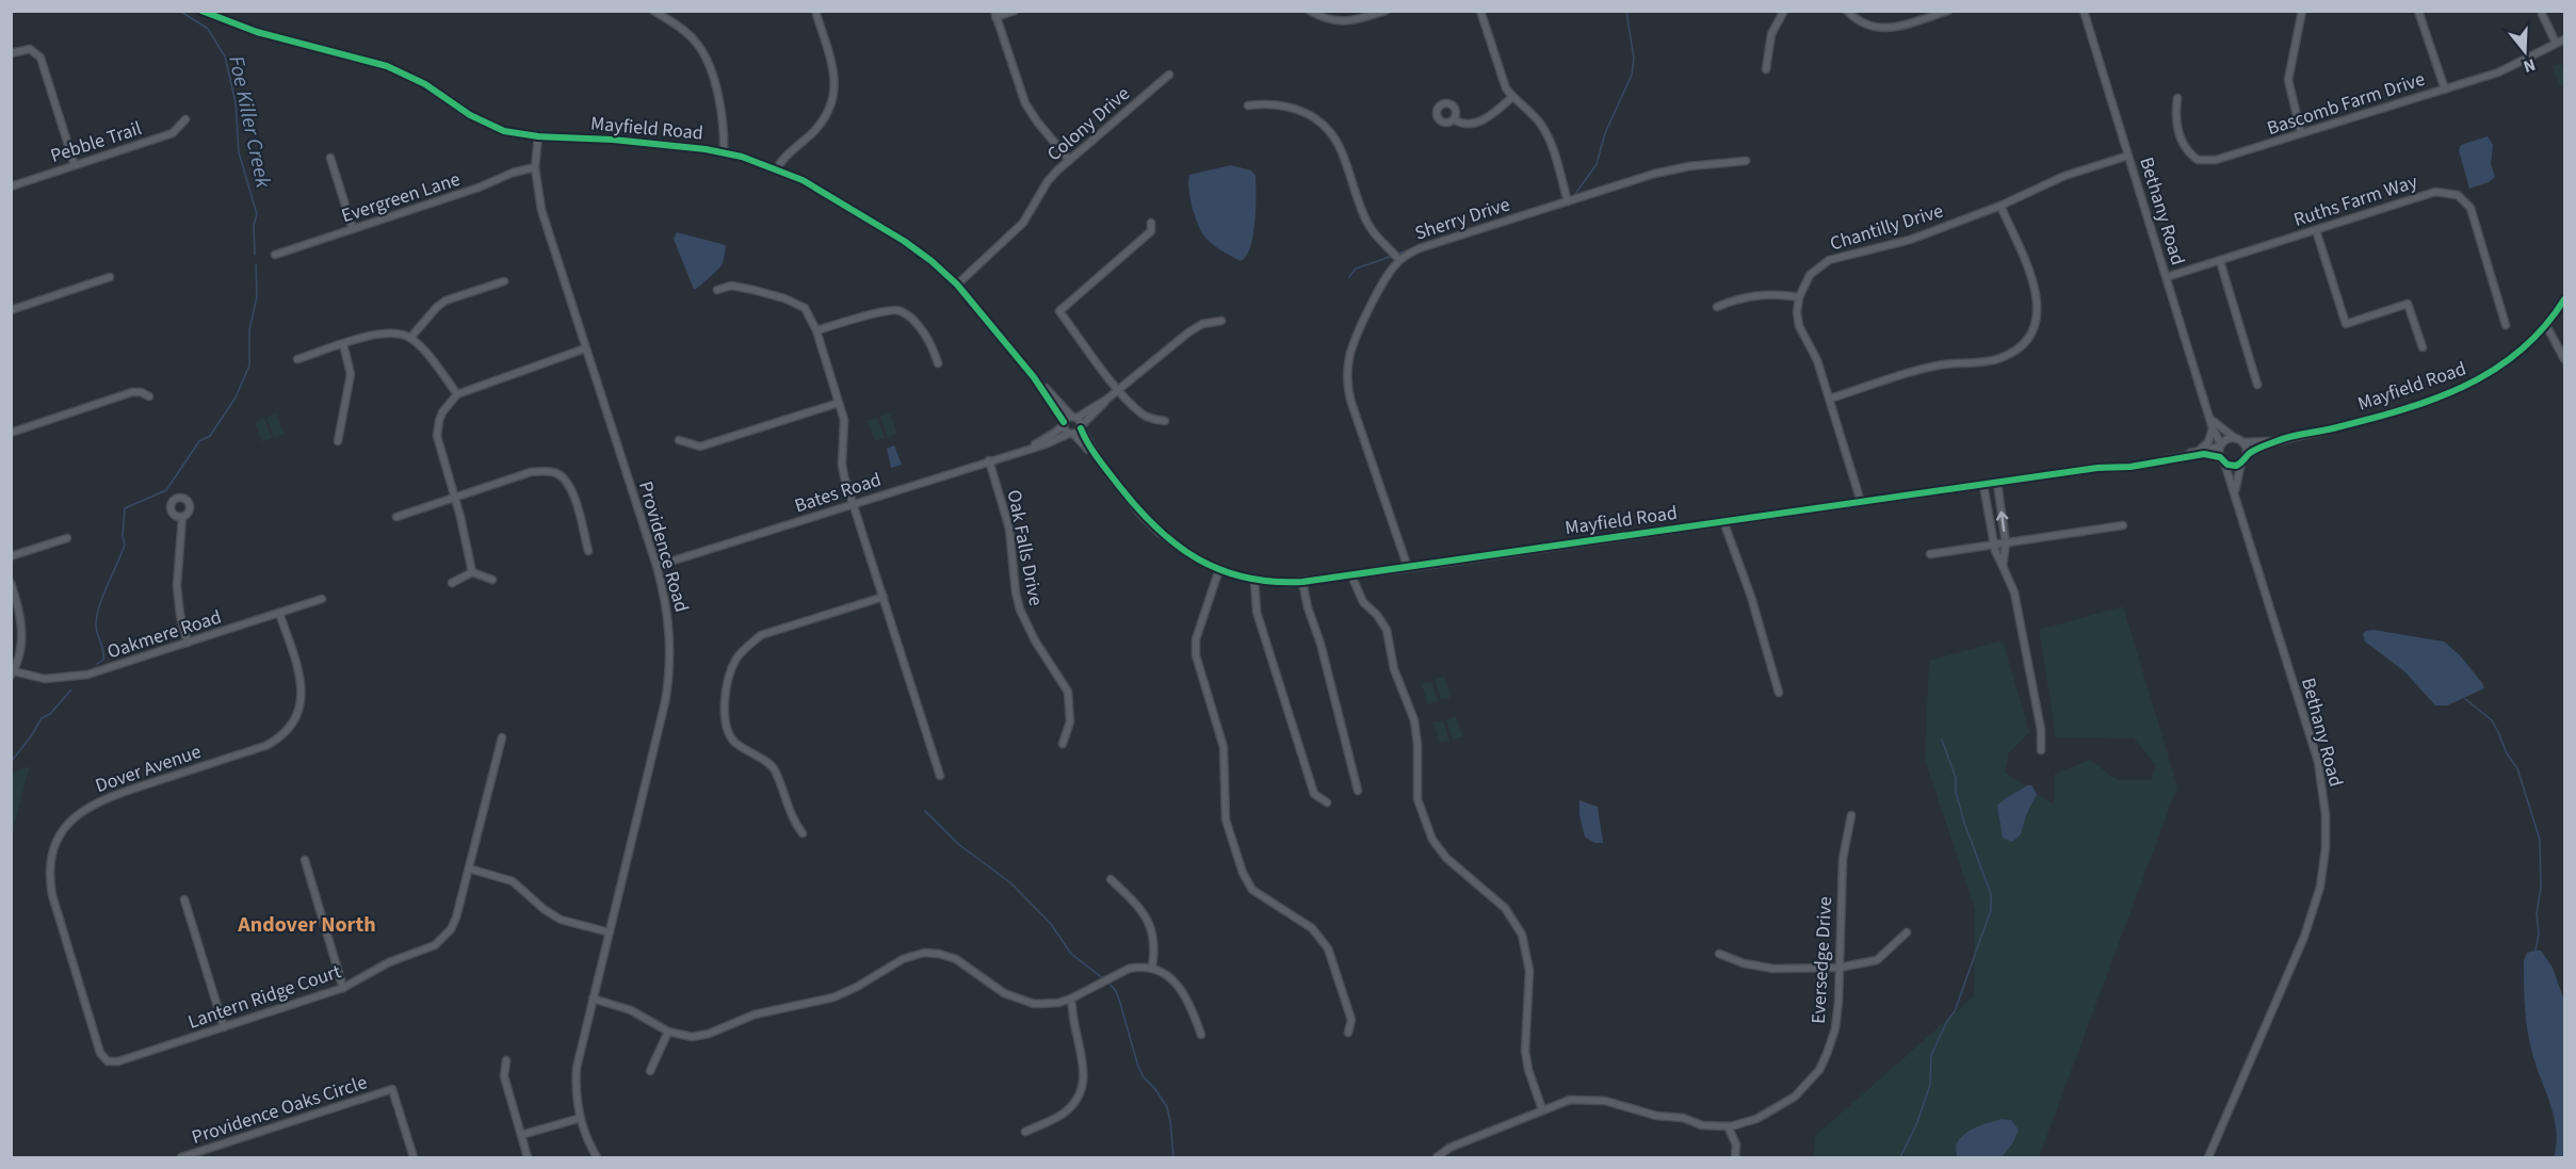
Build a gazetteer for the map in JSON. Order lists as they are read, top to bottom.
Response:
{
  "streets": {
    "street": [
      "Bascomb Farm Drive",
      "Colony Drive",
      "Mayfield Road",
      "Pebble Trail",
      "Evergreen Lane",
      "Ruths Farm Way",
      "Bethany Road",
      "Sherry Drive",
      "Chantilly Drive",
      "Bates Road",
      "Providence Road",
      "Oak Falls Drive",
      "Oakmere Road",
      "Dover Avenue",
      "Eversedge Drive",
      "Lantern Ridge Court",
      "Providence Oaks Circle"
    ]
  },
  "crossings": [
    ["Colony Drive", "Mayfield Road"],
    ["Mayfield Road", "Bethany Road"],
    ["Mayfield Road", "Sherry Drive"],
    ["Mayfield Road", "Bates Road"],
    ["Mayfield Road", "Providence Road"],
    ["Evergreen Lane", "Providence Road"],
    ["Ruths Farm Way", "Bethany Road"],
    ["Bethany Road", "Chantilly Drive"],
    ["Bates Road", "Providence Road"],
    ["Bates Road", "Oak Falls Drive"],
    ["Oakmere Road", "Dover Avenue"],
    ["Dover Avenue", "Lantern Ridge Court"]
  ],
  "districts": ["Andover North"],
  "water": ["Foe Killer Creek"],
  "north": "bottom"
}
